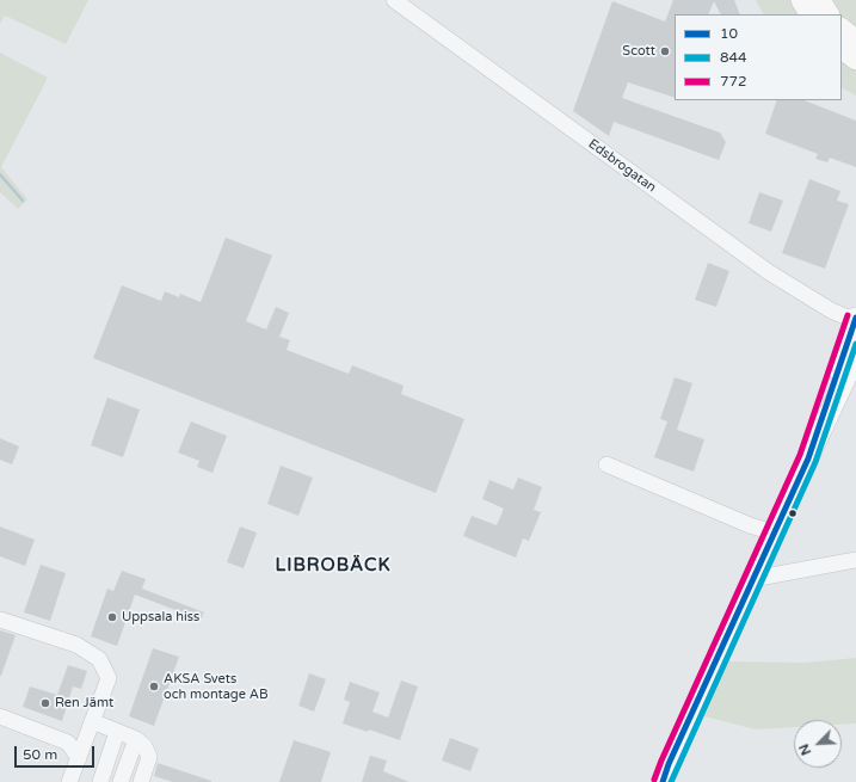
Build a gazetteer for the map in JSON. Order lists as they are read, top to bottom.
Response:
{
  "streets": {
    "street": ["Edsbrogatan"]
  },
  "districts": ["LIBROBÄCK"],
  "places": [
    "Scott",
    "Uppsala hiss",
    "AKSA Svets och montage AB",
    "Ren Jämt"
  ],
  "lines": ["transit line 772", "transit line 10", "transit line 844"],
  "legend": ["10", "844", "772"],
  "scale_bar": "50 m",
  "north": "bottom left"
}
